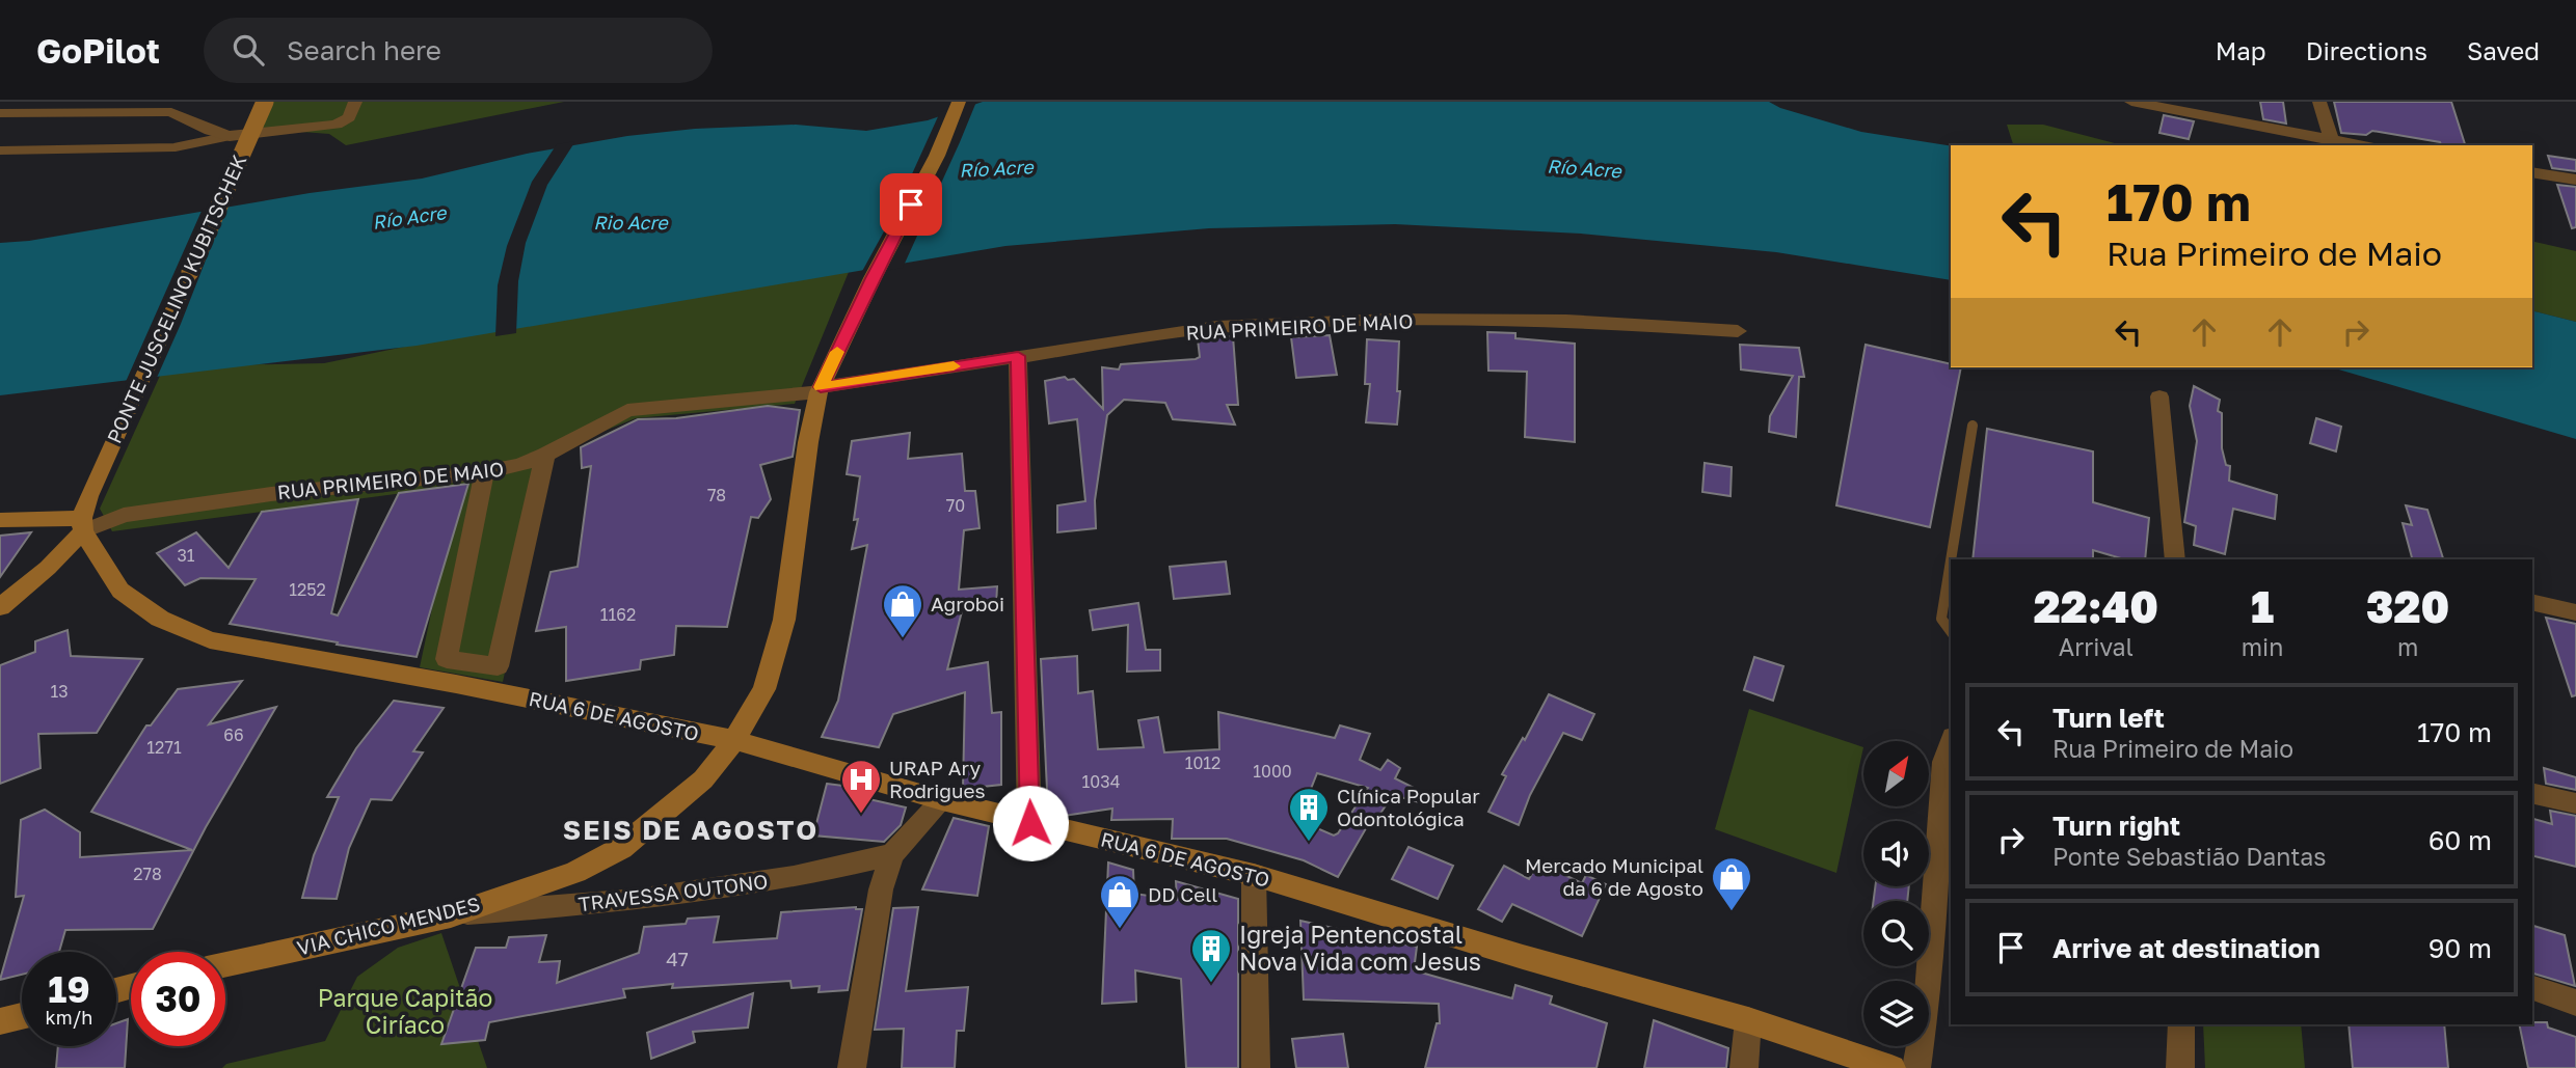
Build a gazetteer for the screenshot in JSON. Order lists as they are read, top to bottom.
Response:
{
  "streets": {
    "main road": ["PONTE JUSCELINO KUBITSCHEK", "RUA 6 DE AGOSTO", "VIA CHICO MENDES"],
    "street": ["RUA PRIMEIRO DE MAIO", "TRAVESSA OUTONO"]
  },
  "crossings": [
    ["PONTE JUSCELINO KUBITSCHEK", "RUA PRIMEIRO DE MAIO"],
    ["PONTE JUSCELINO KUBITSCHEK", "RUA 6 DE AGOSTO"],
    ["RUA PRIMEIRO DE MAIO", "RUA 6 DE AGOSTO"],
    ["RUA PRIMEIRO DE MAIO", "VIA CHICO MENDES"],
    ["RUA 6 DE AGOSTO", "VIA CHICO MENDES"],
    ["TRAVESSA OUTONO", "VIA CHICO MENDES"]
  ],
  "districts": ["SEIS DE AGOSTO"],
  "water": ["Río Acre", "Rio Acre"],
  "parks": ["Parque Capitão Ciríaco"],
  "places": {
    "shop": ["Agroboi", "Mercado Municipal da 6 de Agosto", "DD Cell"],
    "hospital": ["URAP Ary Rodrigues"],
    "building": ["Clínica Popular Odontológica", "Igreja Pentencostal Nova Vida com Jesus"]
  },
  "house_numbers": [
    "78",
    "70",
    "31",
    "1252",
    "1162",
    "13",
    "66",
    "1271",
    "1012",
    "1000",
    "1034",
    "278",
    "47"
  ],
  "north": "top right",
  "page": {
    "header": "GoPilot",
    "search": "Search here",
    "nav": ["Map", "Directions", "Saved"],
    "turn": ["170 m", "Rua Primeiro de Maio"],
    "eta": [
      "22:40",
      "Arrival",
      "1",
      "min",
      "320",
      "m"
    ],
    "list": [
      {
        "name": "Turn left",
        "note": "Rua Primeiro de Maio",
        "value": "170 m"
      },
      {
        "name": "Turn right",
        "note": "Ponte Sebastião Dantas",
        "value": "60 m"
      },
      {
        "name": "Arrive at destination",
        "value": "90 m"
      }
    ],
    "speed": "19 km/h",
    "limit": "30"
  }
}
